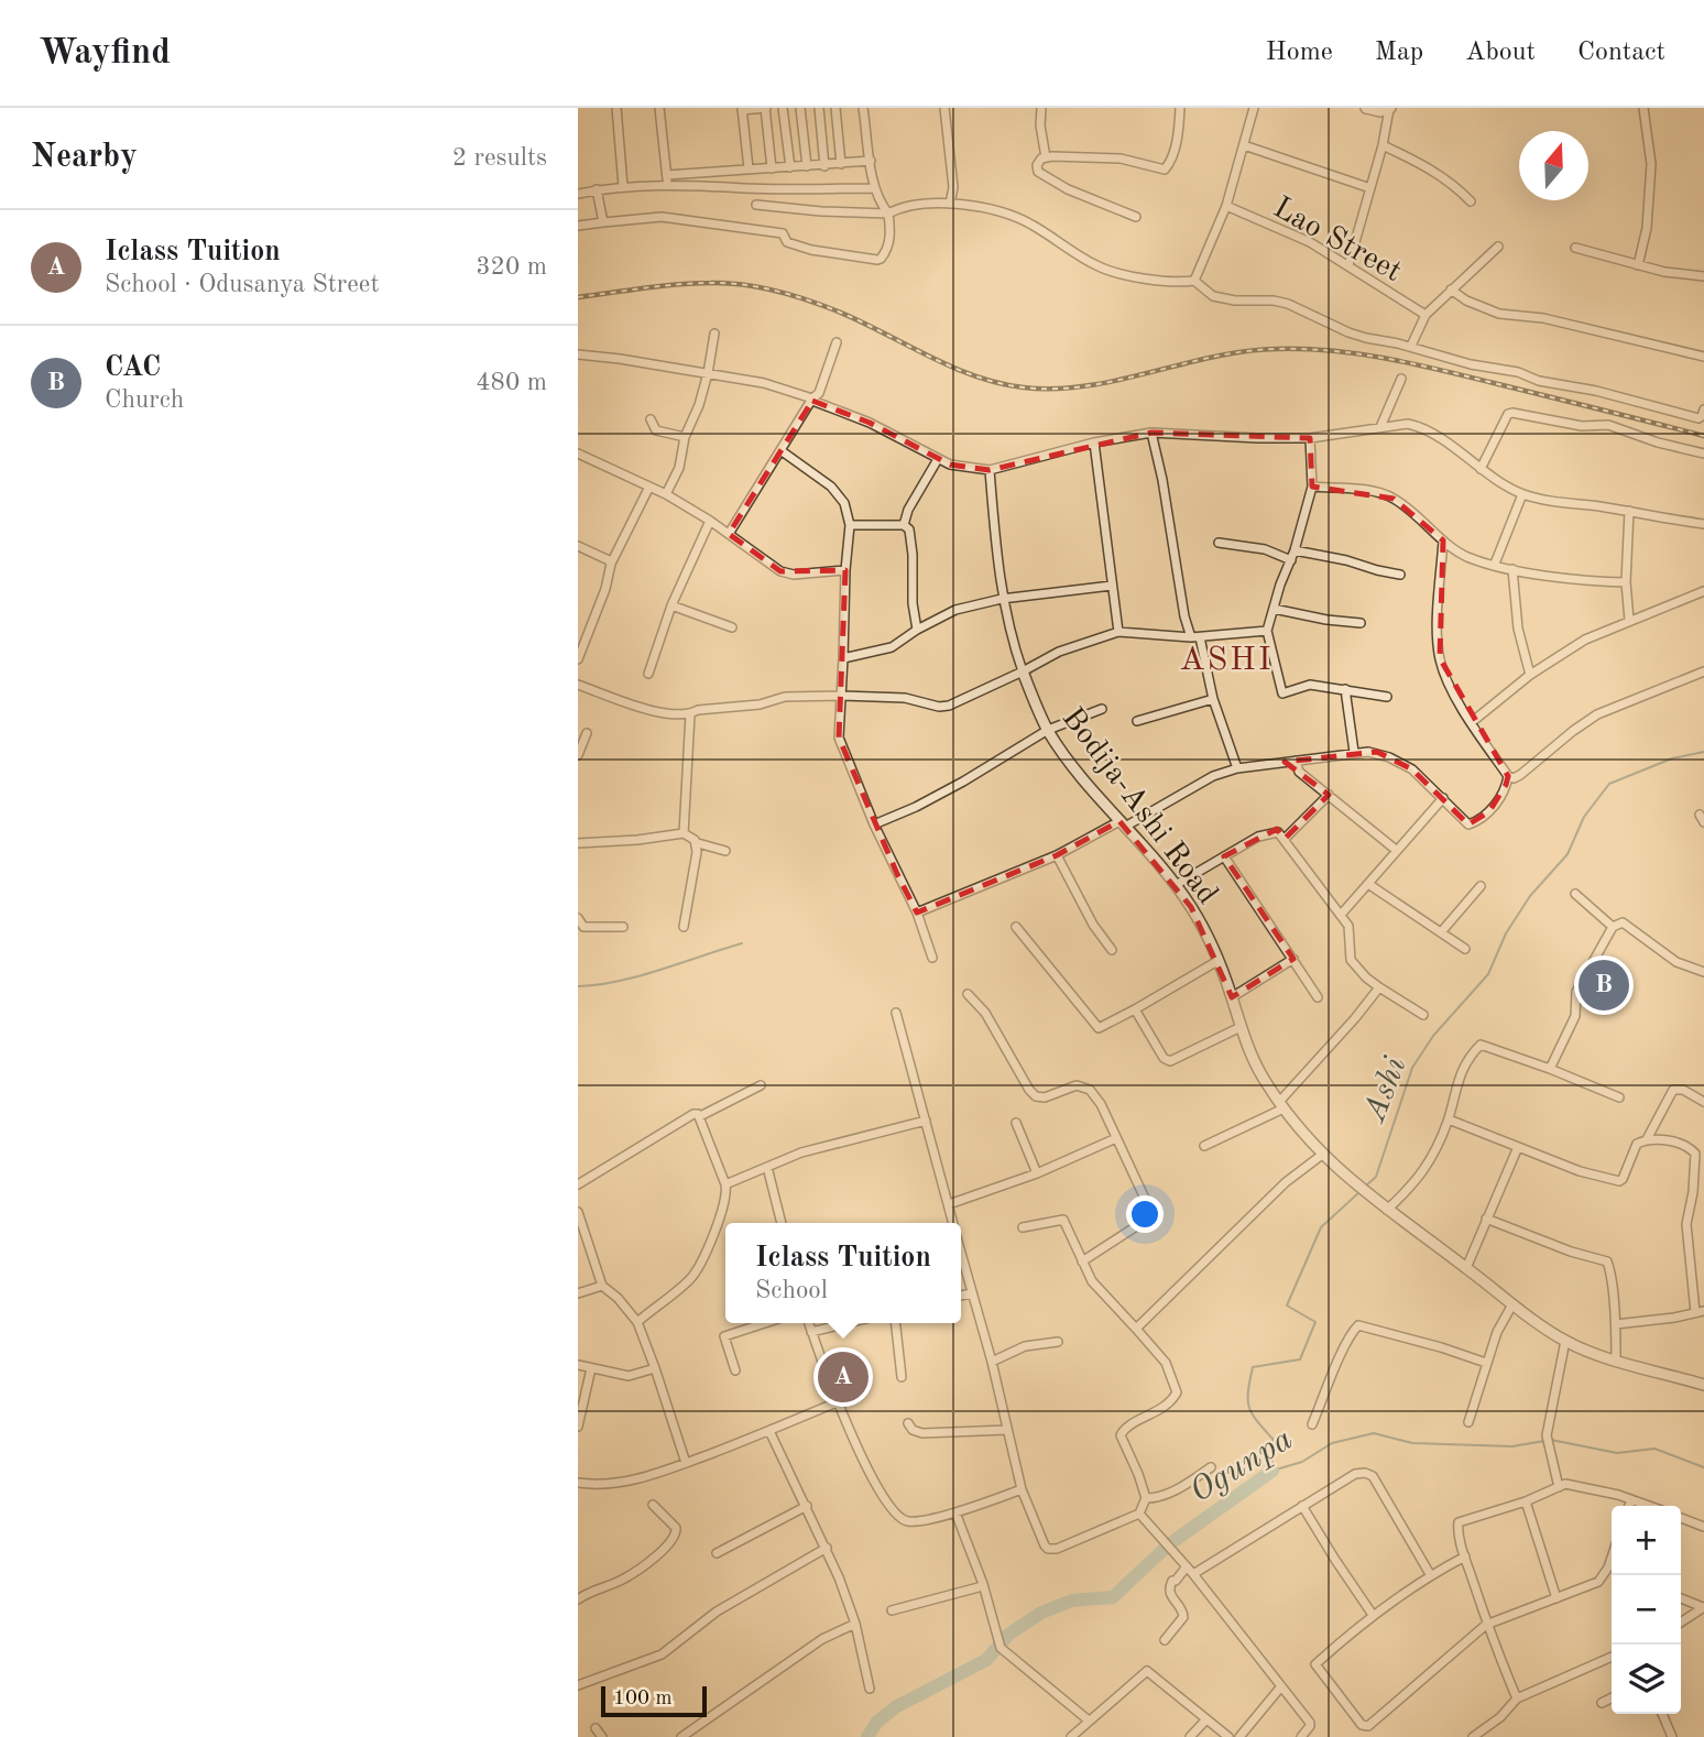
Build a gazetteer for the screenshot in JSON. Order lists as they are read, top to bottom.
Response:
{
  "streets": {
    "street": ["Lao Street", "Bodija-Ashi Road"]
  },
  "districts": ["ASHI"],
  "water": ["Ashi", "Ogunpa"],
  "scale_bar": "100 m",
  "north": "top",
  "page": {
    "header": "Wayfind",
    "nav": [
      "Home",
      "Map",
      "About",
      "Contact"
    ],
    "heading": ["Nearby", "2 results"],
    "list": [
      {
        "mark": "A",
        "name": "Iclass Tuition",
        "note": "School · Odusanya Street",
        "value": "320 m"
      },
      {
        "mark": "B",
        "name": "CAC",
        "note": "Church",
        "value": "480 m"
      }
    ],
    "pins": ["B", "A"],
    "popup": ["Iclass Tuition", "School"],
    "map_buttons": ["+", "−"],
    "scale": "100 m"
  }
}
